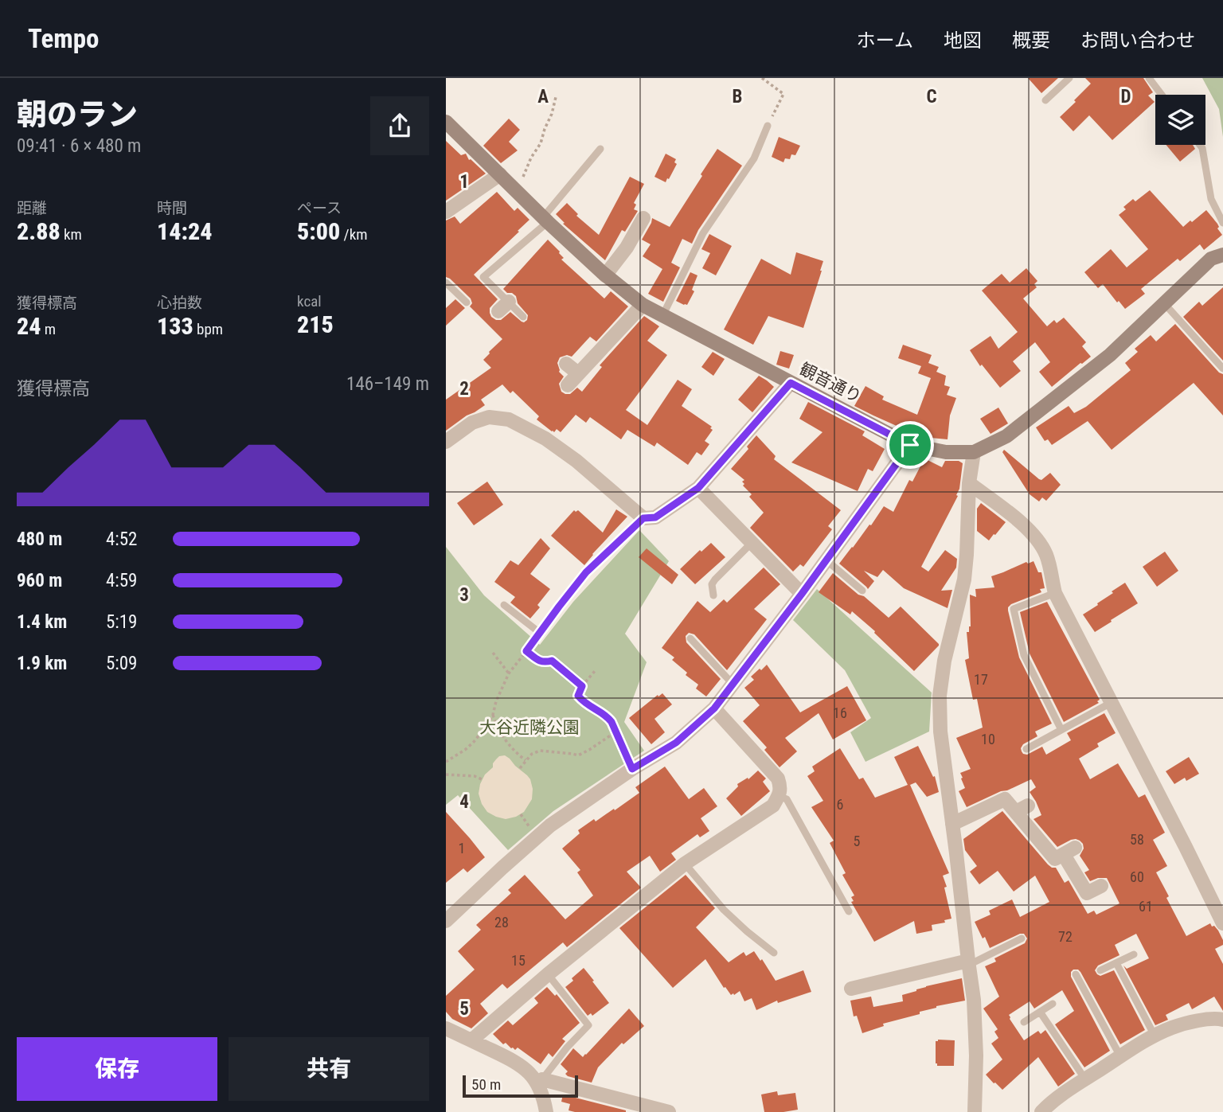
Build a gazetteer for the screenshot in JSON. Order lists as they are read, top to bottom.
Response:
{
  "streets": {
    "main road": ["観音通り"]
  },
  "parks": ["大谷近隣公園"],
  "house_numbers": [
    "17",
    "16",
    "10",
    "6",
    "58",
    "5",
    "1",
    "60",
    "61",
    "28",
    "72",
    "15"
  ],
  "scale_bar": "50 m",
  "page": {
    "header": "Tempo",
    "nav": [
      "ホーム",
      "地図",
      "概要",
      "お問い合わせ"
    ],
    "heading": ["朝のラン", "09:41 · 6 × 480 m"],
    "stats": [
      ["距離", "2.88 km"],
      ["時間", "14:24"],
      ["ペース", "5:00 /km"],
      ["獲得標高", "24 m"],
      ["心拍数", "133 bpm"],
      ["kcal", "215"]
    ],
    "chart": ["獲得標高", "146–149 m"],
    "list": [
      {
        "name": "480 m",
        "note": "4:52"
      },
      {
        "name": "960 m",
        "note": "4:59"
      },
      {
        "name": "1.4 km",
        "note": "5:19"
      },
      {
        "name": "1.9 km",
        "note": "5:09"
      }
    ],
    "buttons": ["保存", "共有"],
    "scale": "50 m"
  },
  "grid": {
    "columns": [
      "A",
      "B",
      "C",
      "D"
    ],
    "rows": [
      "1",
      "2",
      "3",
      "4",
      "5"
    ]
  }
}
